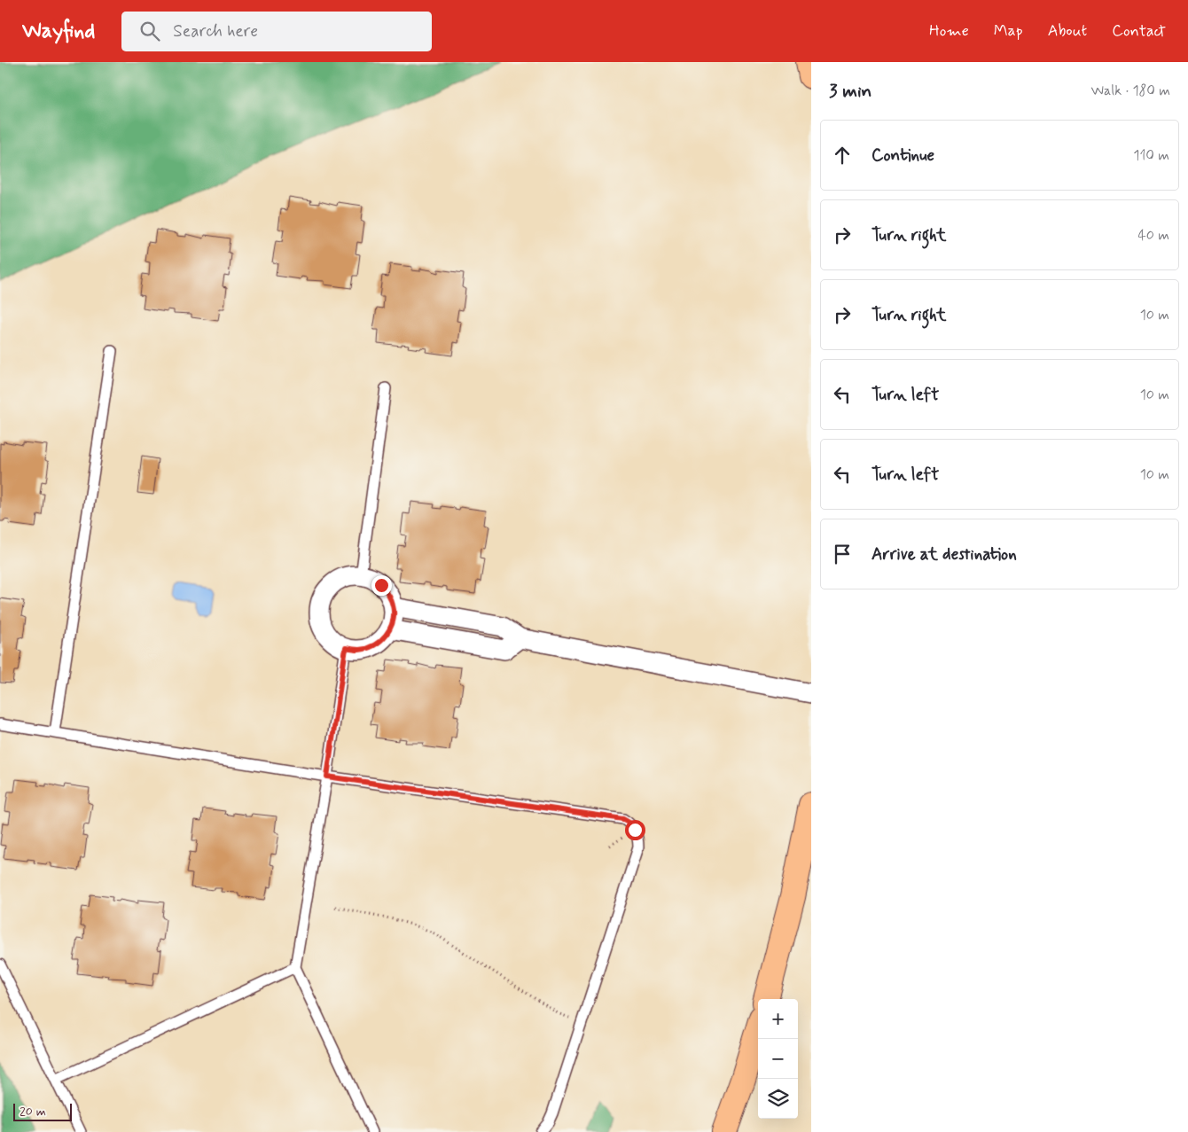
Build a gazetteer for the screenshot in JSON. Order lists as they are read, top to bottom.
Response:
{
  "scale_bar": "20 m",
  "page": {
    "header": "Wayfind",
    "search": "Search here",
    "nav": [
      "Home",
      "Map",
      "About",
      "Contact"
    ],
    "heading": ["3 min", "Walk · 180 m"],
    "list": [
      ["Continue", "110 m"],
      ["Turn right", "40 m"],
      ["Turn right", "10 m"],
      ["Turn left", "10 m"],
      ["Turn left", "10 m"],
      "Arrive at destination"
    ],
    "map_buttons": ["+", "−"],
    "scale": "20 m"
  }
}
